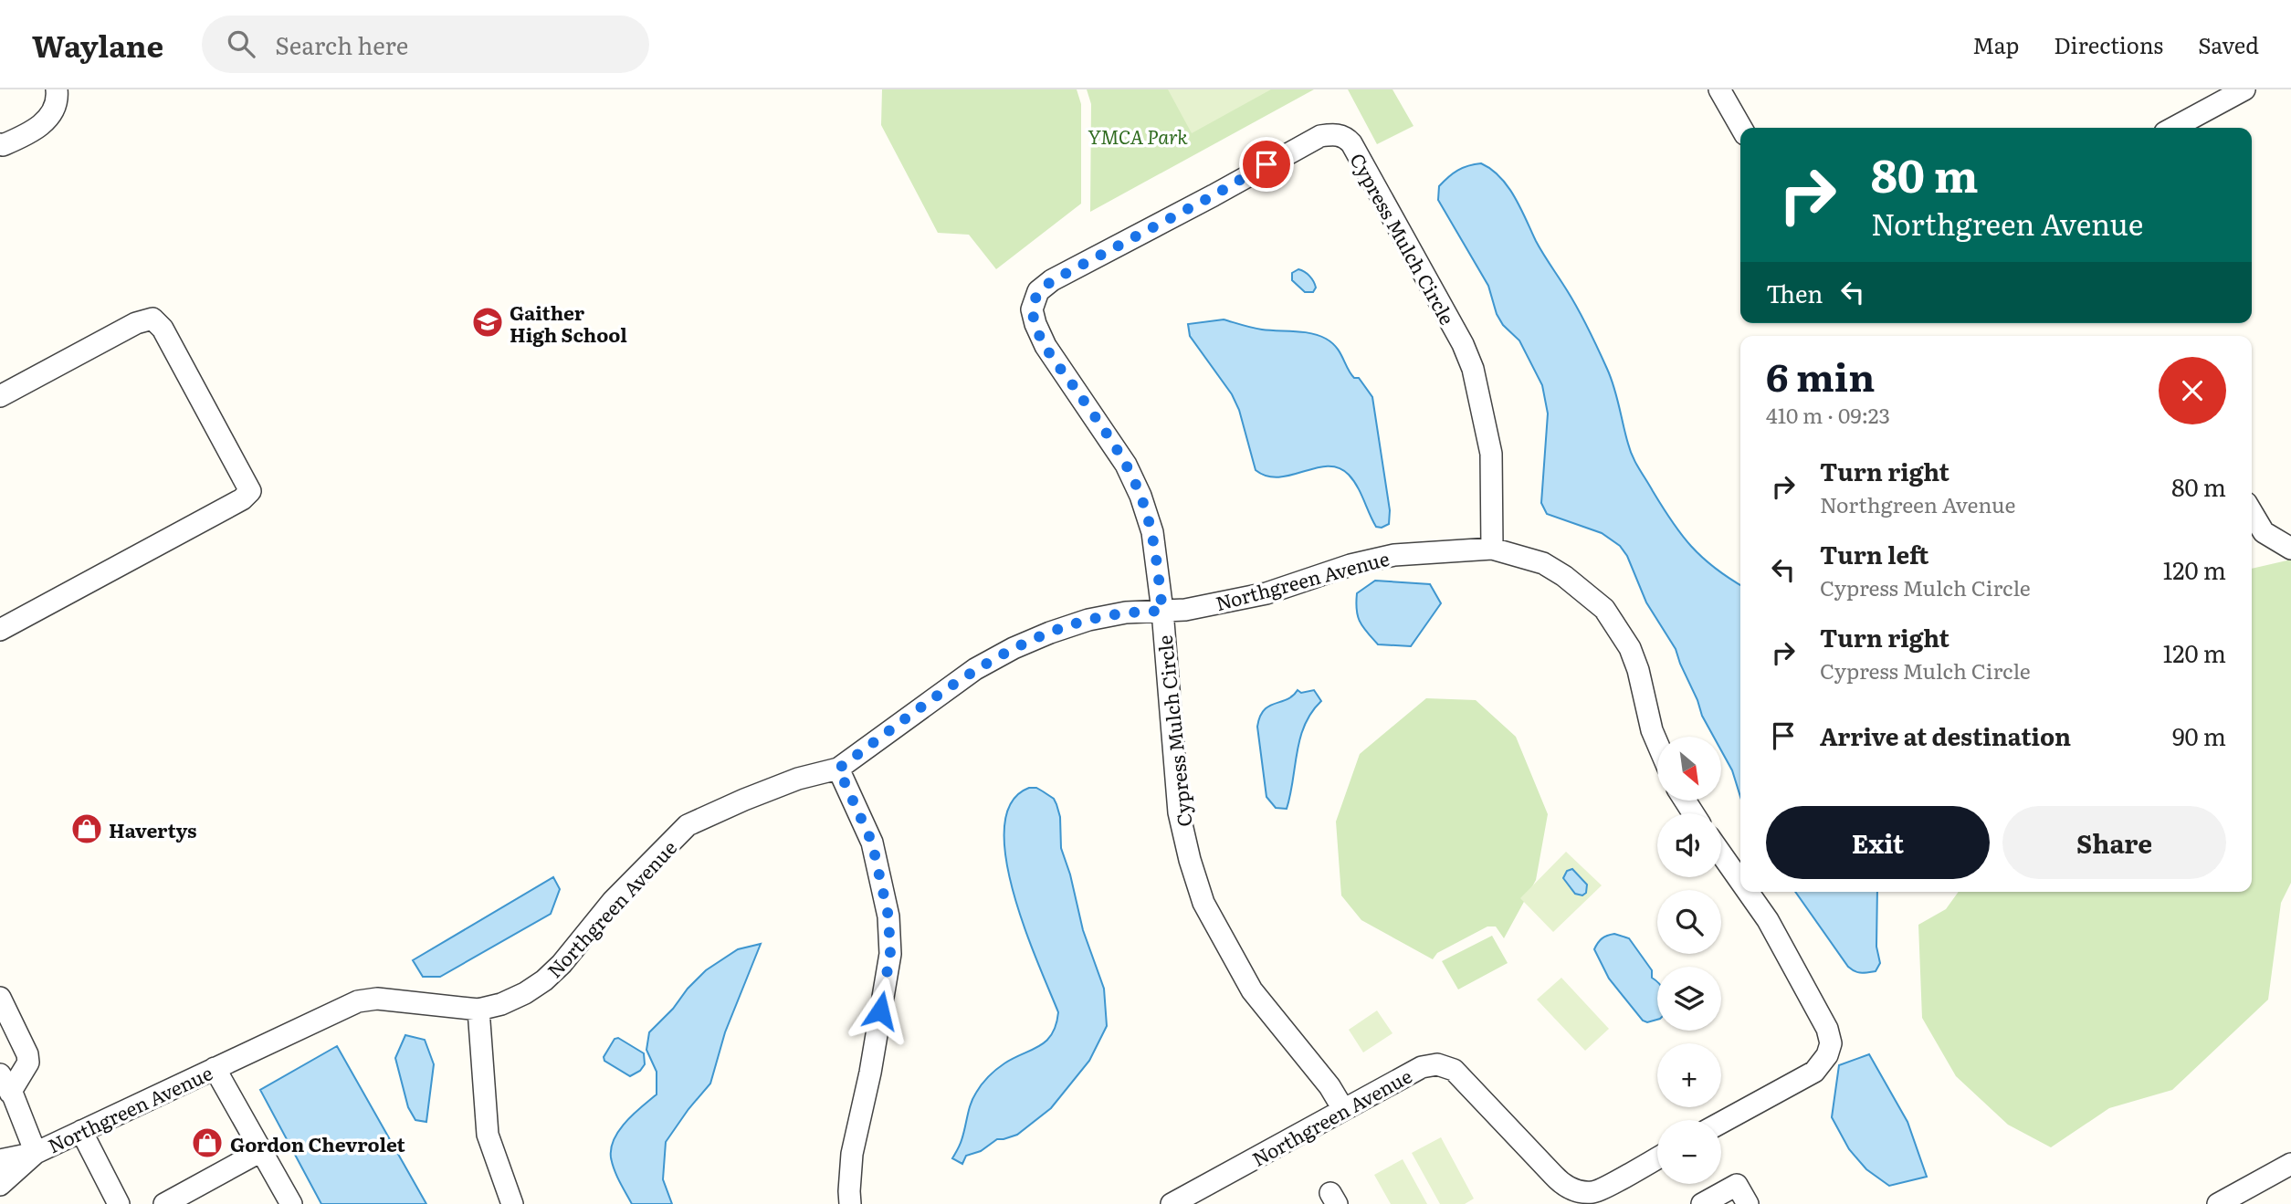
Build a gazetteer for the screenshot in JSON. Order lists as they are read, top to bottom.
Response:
{
  "streets": {
    "street": ["Cypress Mulch Circle", "Northgreen Avenue"]
  },
  "crossings": [
    ["Cypress Mulch Circle", "Northgreen Avenue"]
  ],
  "parks": ["YMCA Park"],
  "places": {
    "school or university": ["Gaither High School"],
    "shop": ["Havertys", "Gordon Chevrolet"]
  },
  "north": "bottom right",
  "page": {
    "header": "Waylane",
    "search": "Search here",
    "nav": ["Map", "Directions", "Saved"],
    "turn": ["80 m", "Northgreen Avenue"],
    "then": "Then",
    "heading": ["6 min", "410 m · 09:23"],
    "list": [
      {
        "name": "Turn right",
        "note": "Northgreen Avenue",
        "value": "80 m"
      },
      {
        "name": "Turn left",
        "note": "Cypress Mulch Circle",
        "value": "120 m"
      },
      {
        "name": "Turn right",
        "note": "Cypress Mulch Circle",
        "value": "120 m"
      },
      {
        "name": "Arrive at destination",
        "value": "90 m"
      }
    ],
    "map_buttons": ["+", "−"],
    "buttons": ["Exit", "Share"]
  }
}
